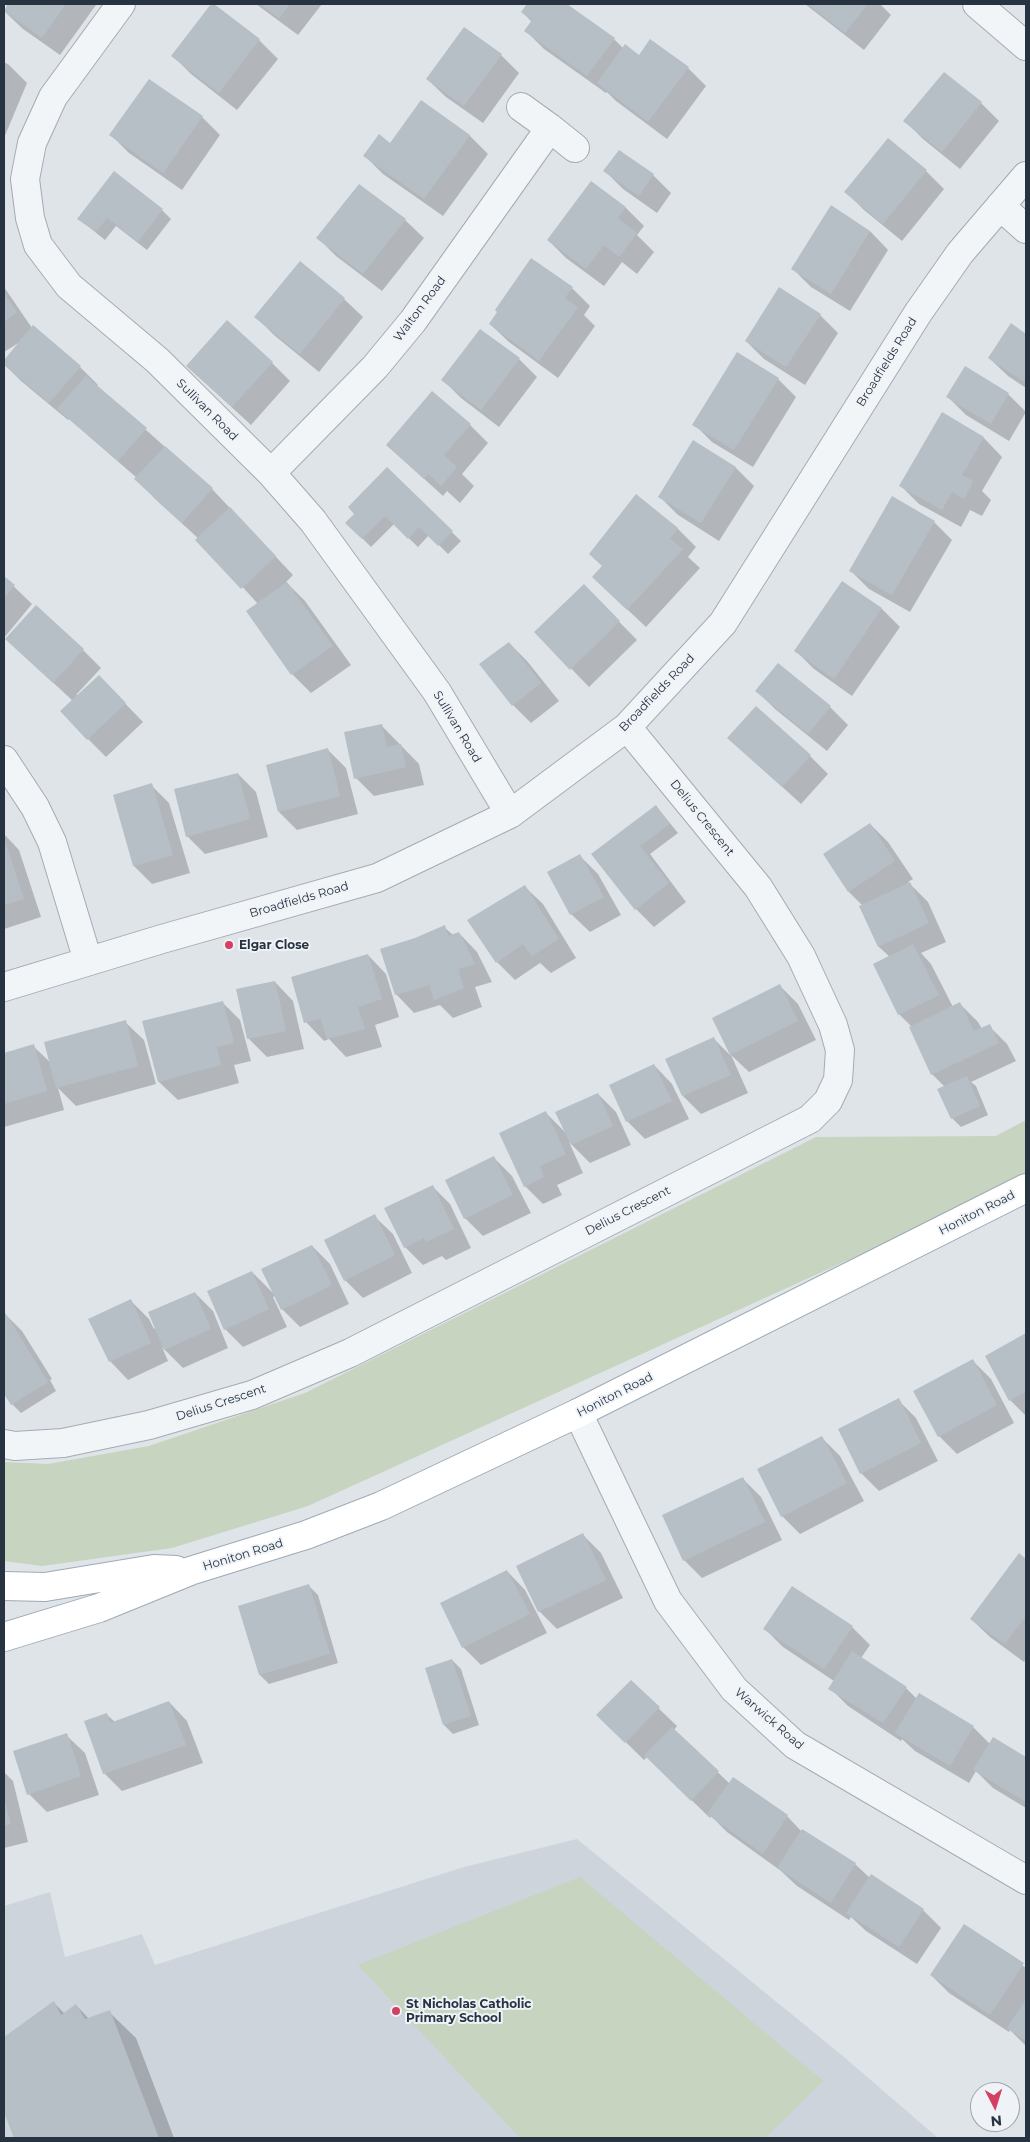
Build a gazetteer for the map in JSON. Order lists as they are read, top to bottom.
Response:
{
  "streets": {
    "main road": ["Honiton Road"],
    "street": [
      "Walton Road",
      "Broadfields Road",
      "Sullivan Road",
      "Delius Crescent",
      "Warwick Road"
    ]
  },
  "crossings": [
    ["Walton Road", "Sullivan Road"],
    ["Broadfields Road", "Sullivan Road"],
    ["Broadfields Road", "Delius Crescent"],
    ["Honiton Road", "Warwick Road"]
  ],
  "places": ["Elgar Close", "St Nicholas Catholic Primary School"],
  "north": "bottom"
}
